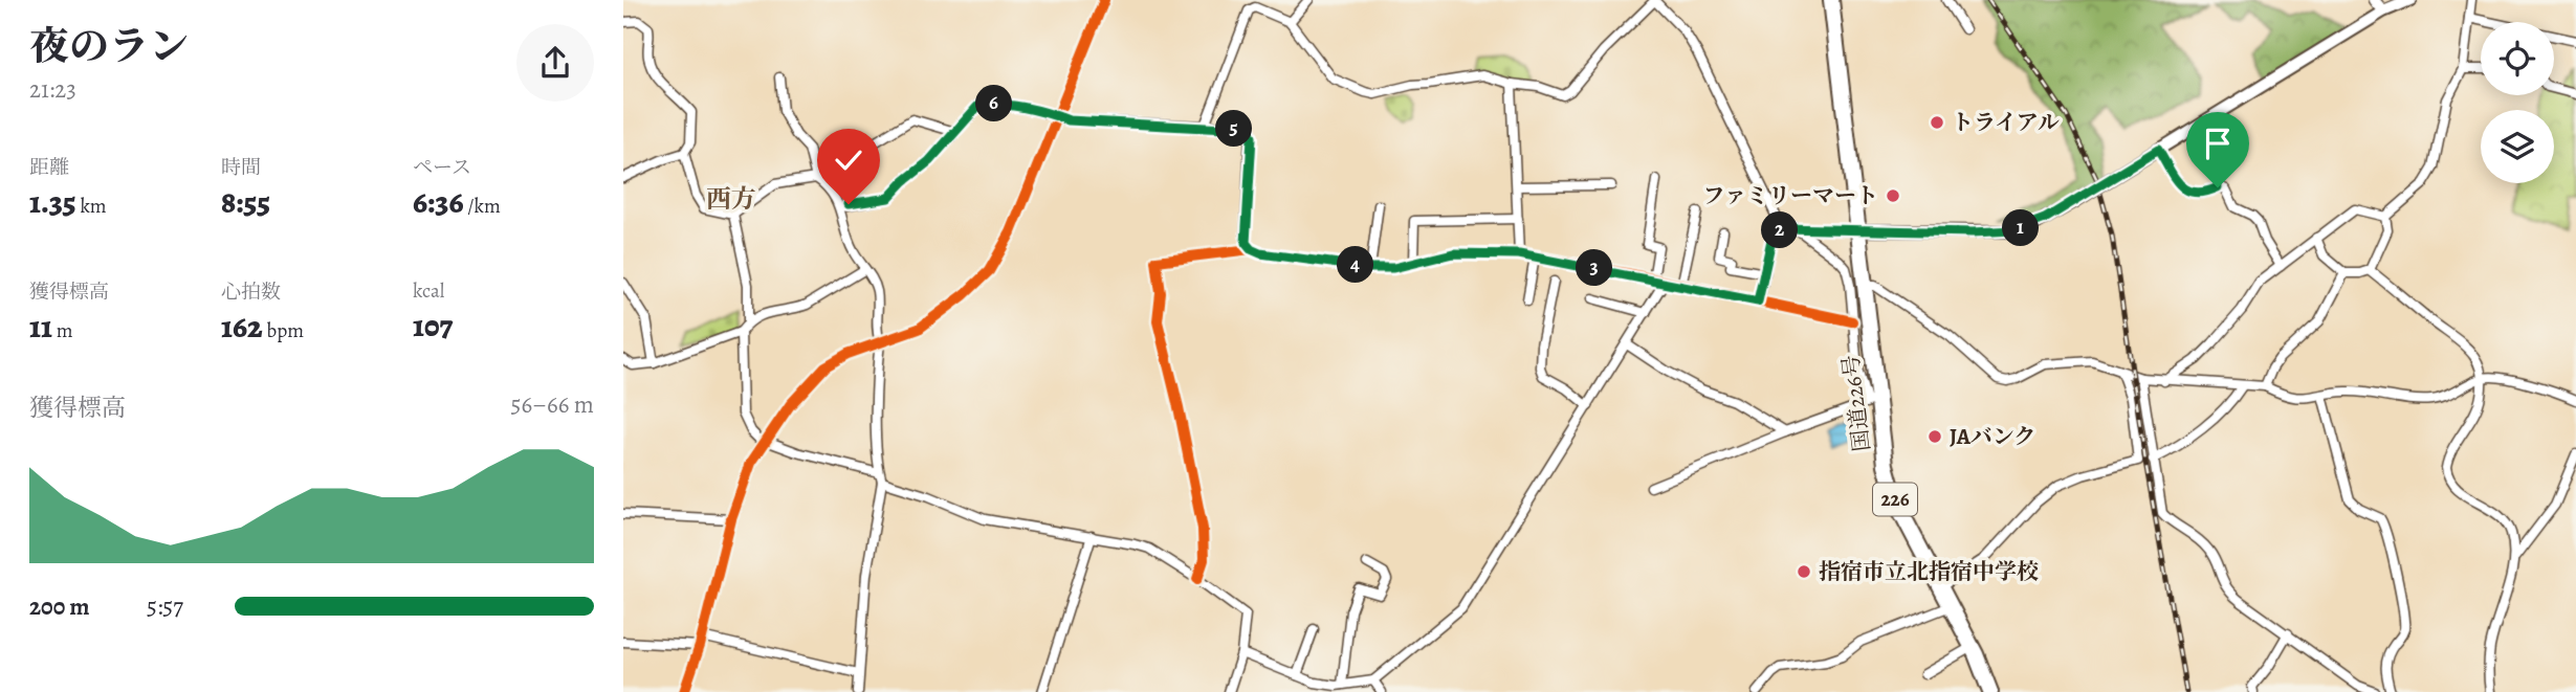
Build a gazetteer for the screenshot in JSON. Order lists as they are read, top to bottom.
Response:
{
  "streets": {
    "highway": ["国道226号", "226"]
  },
  "districts": ["西方"],
  "places": [
    "トライアル",
    "ファミリーマート",
    "JAバンク",
    "指宿市立北指宿中学校"
  ],
  "page": {
    "heading": ["夜のラン", "21:23"],
    "pins": [
      "6",
      "5",
      "1",
      "2",
      "4",
      "3"
    ],
    "stats": [
      ["距離", "1.35 km"],
      ["時間", "8:55"],
      ["ペース", "6:36 /km"],
      ["獲得標高", "11 m"],
      ["心拍数", "162 bpm"],
      ["kcal", "107"]
    ],
    "chart": ["獲得標高", "56–66 m"],
    "list": [
      {
        "name": "200 m",
        "note": "5:57"
      }
    ]
  }
}
